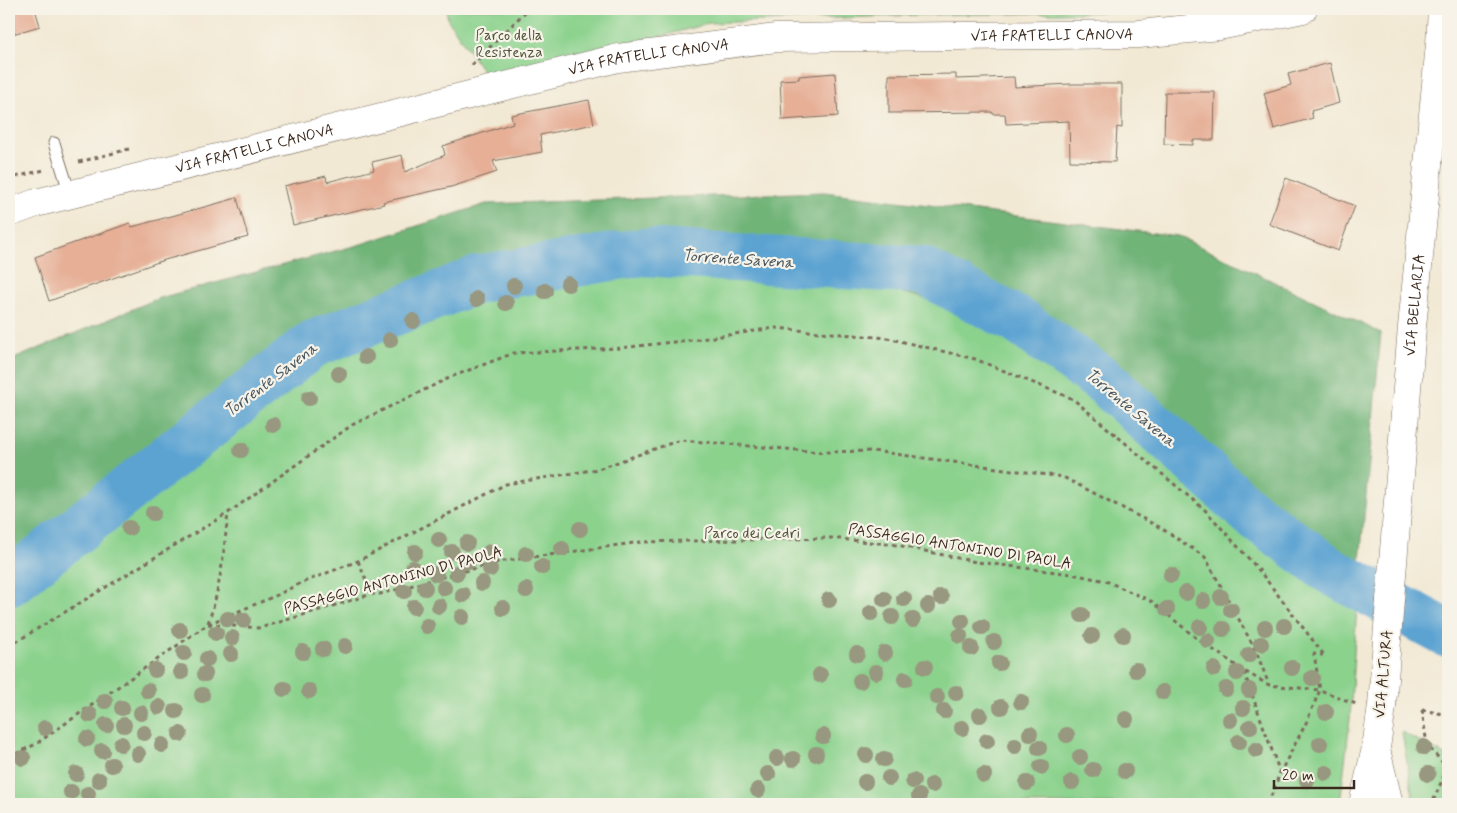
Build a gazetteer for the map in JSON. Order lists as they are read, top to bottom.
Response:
{
  "streets": {
    "street": ["VIA FRATELLI CANOVA", "VIA BELLARIA", "VIA ALTURA"],
    "path": ["PASSAGGIO ANTONINO DI PAOLA"]
  },
  "crossings": [
    ["VIA BELLARIA", "VIA ALTURA"],
    ["PASSAGGIO ANTONINO DI PAOLA", "VIA ALTURA"]
  ],
  "water": ["Torrente Savena"],
  "parks": ["Parco della Resistenza", "Parco dei Cedri"],
  "scale_bar": "20 m"
}
